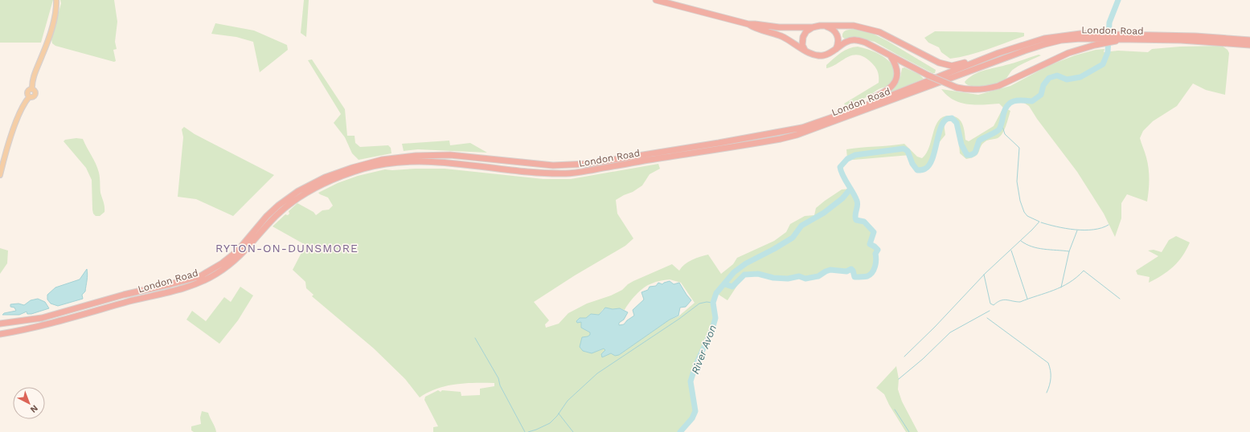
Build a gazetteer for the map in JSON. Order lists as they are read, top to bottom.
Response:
{
  "streets": {
    "highway": ["London Road"]
  },
  "districts": ["RYTON-ON-DUNSMORE"],
  "water": ["River Avon"],
  "north": "bottom right"
}
